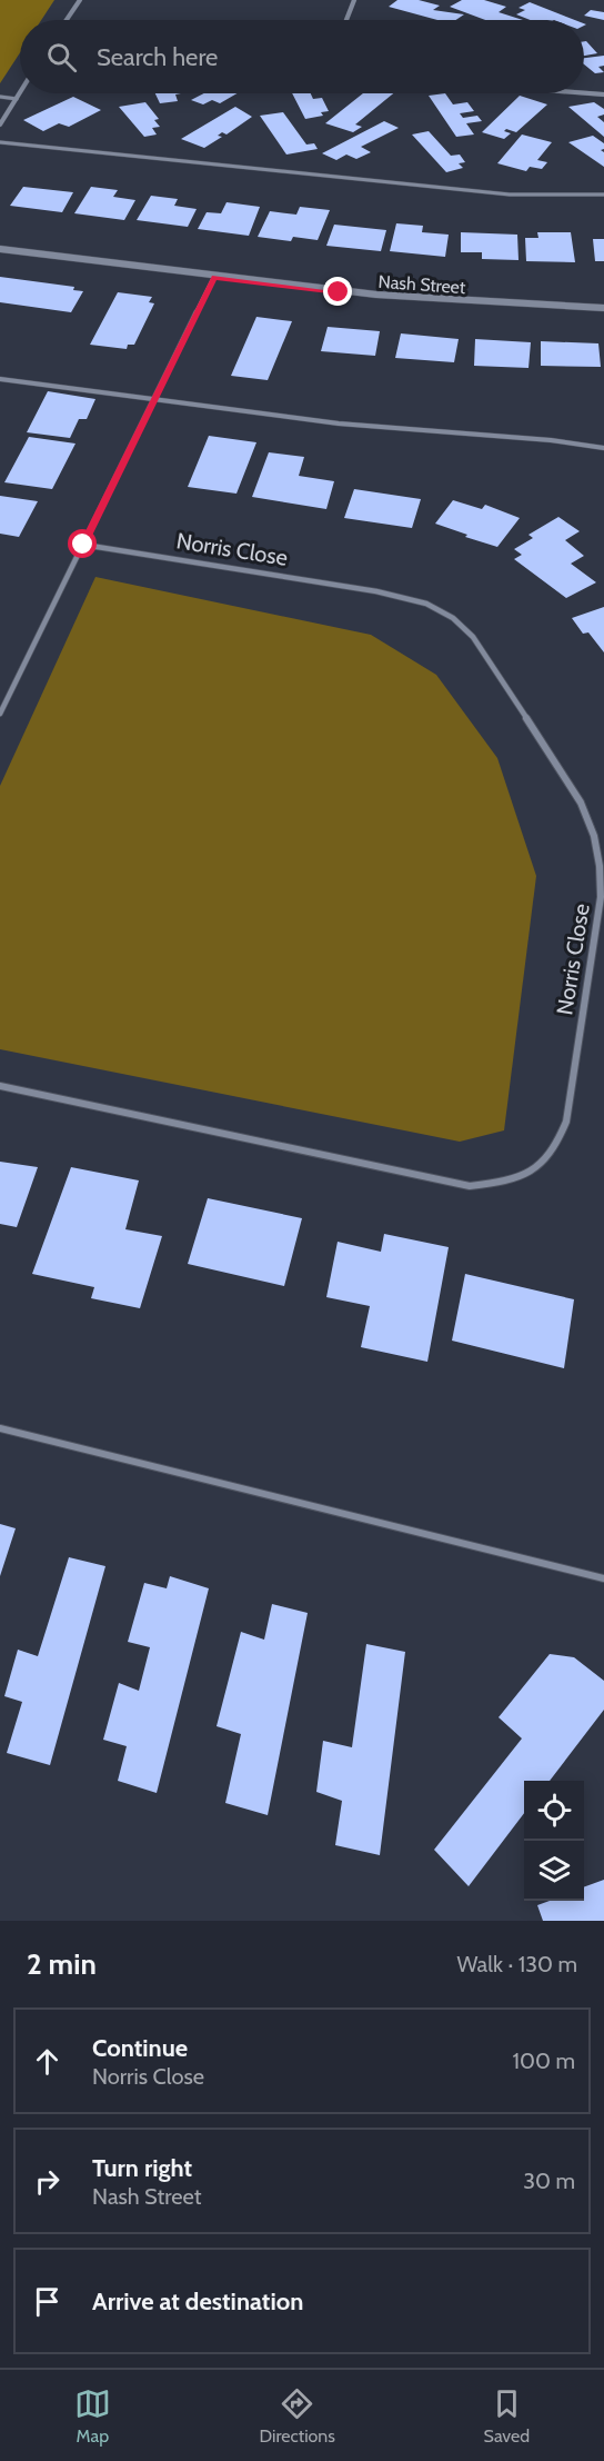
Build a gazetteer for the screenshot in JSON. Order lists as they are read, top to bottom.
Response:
{
  "streets": {
    "street": ["Nash Street", "Norris Close"]
  },
  "page": {
    "search": "Search here",
    "heading": ["2 min", "Walk · 130 m"],
    "list": [
      ["Continue", "Norris Close", "100 m"],
      ["Turn right", "Nash Street", "30 m"],
      "Arrive at destination"
    ],
    "nav": ["Map", "Directions", "Saved"]
  }
}
